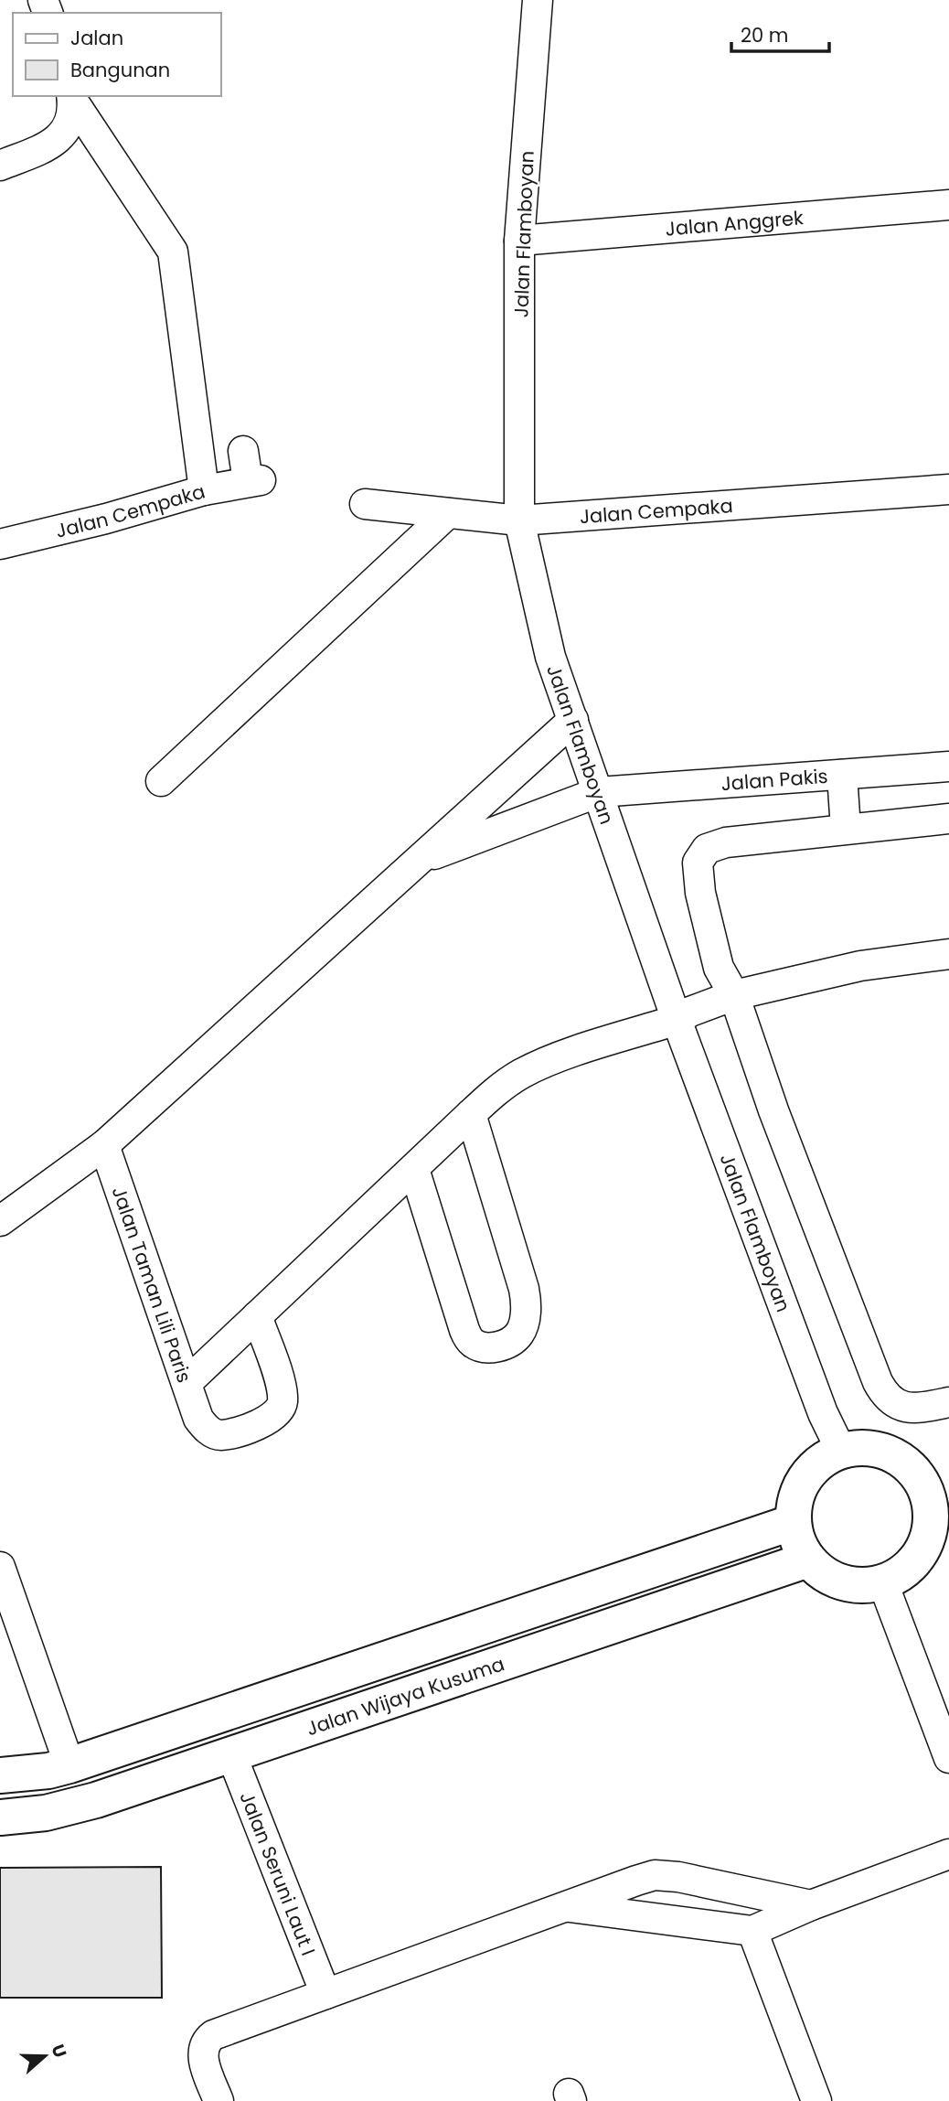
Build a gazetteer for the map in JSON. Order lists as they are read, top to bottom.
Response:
{
  "streets": {
    "street": [
      "Jalan Anggrek",
      "Jalan Flamboyan",
      "Jalan Cempaka",
      "Jalan Pakis",
      "Jalan Taman Lili Paris",
      "Jalan Wijaya Kusuma",
      "Jalan Seruni Laut I"
    ]
  },
  "crossings": [
    ["Jalan Anggrek", "Jalan Flamboyan"],
    ["Jalan Flamboyan", "Jalan Cempaka"],
    ["Jalan Flamboyan", "Jalan Pakis"],
    ["Jalan Flamboyan", "Jalan Taman Lili Paris"],
    ["Jalan Flamboyan", "Jalan Wijaya Kusuma"],
    ["Jalan Wijaya Kusuma", "Jalan Seruni Laut I"]
  ],
  "legend": ["Jalan", "Bangunan"],
  "scale_bar": "20 m",
  "north": "right"
}
